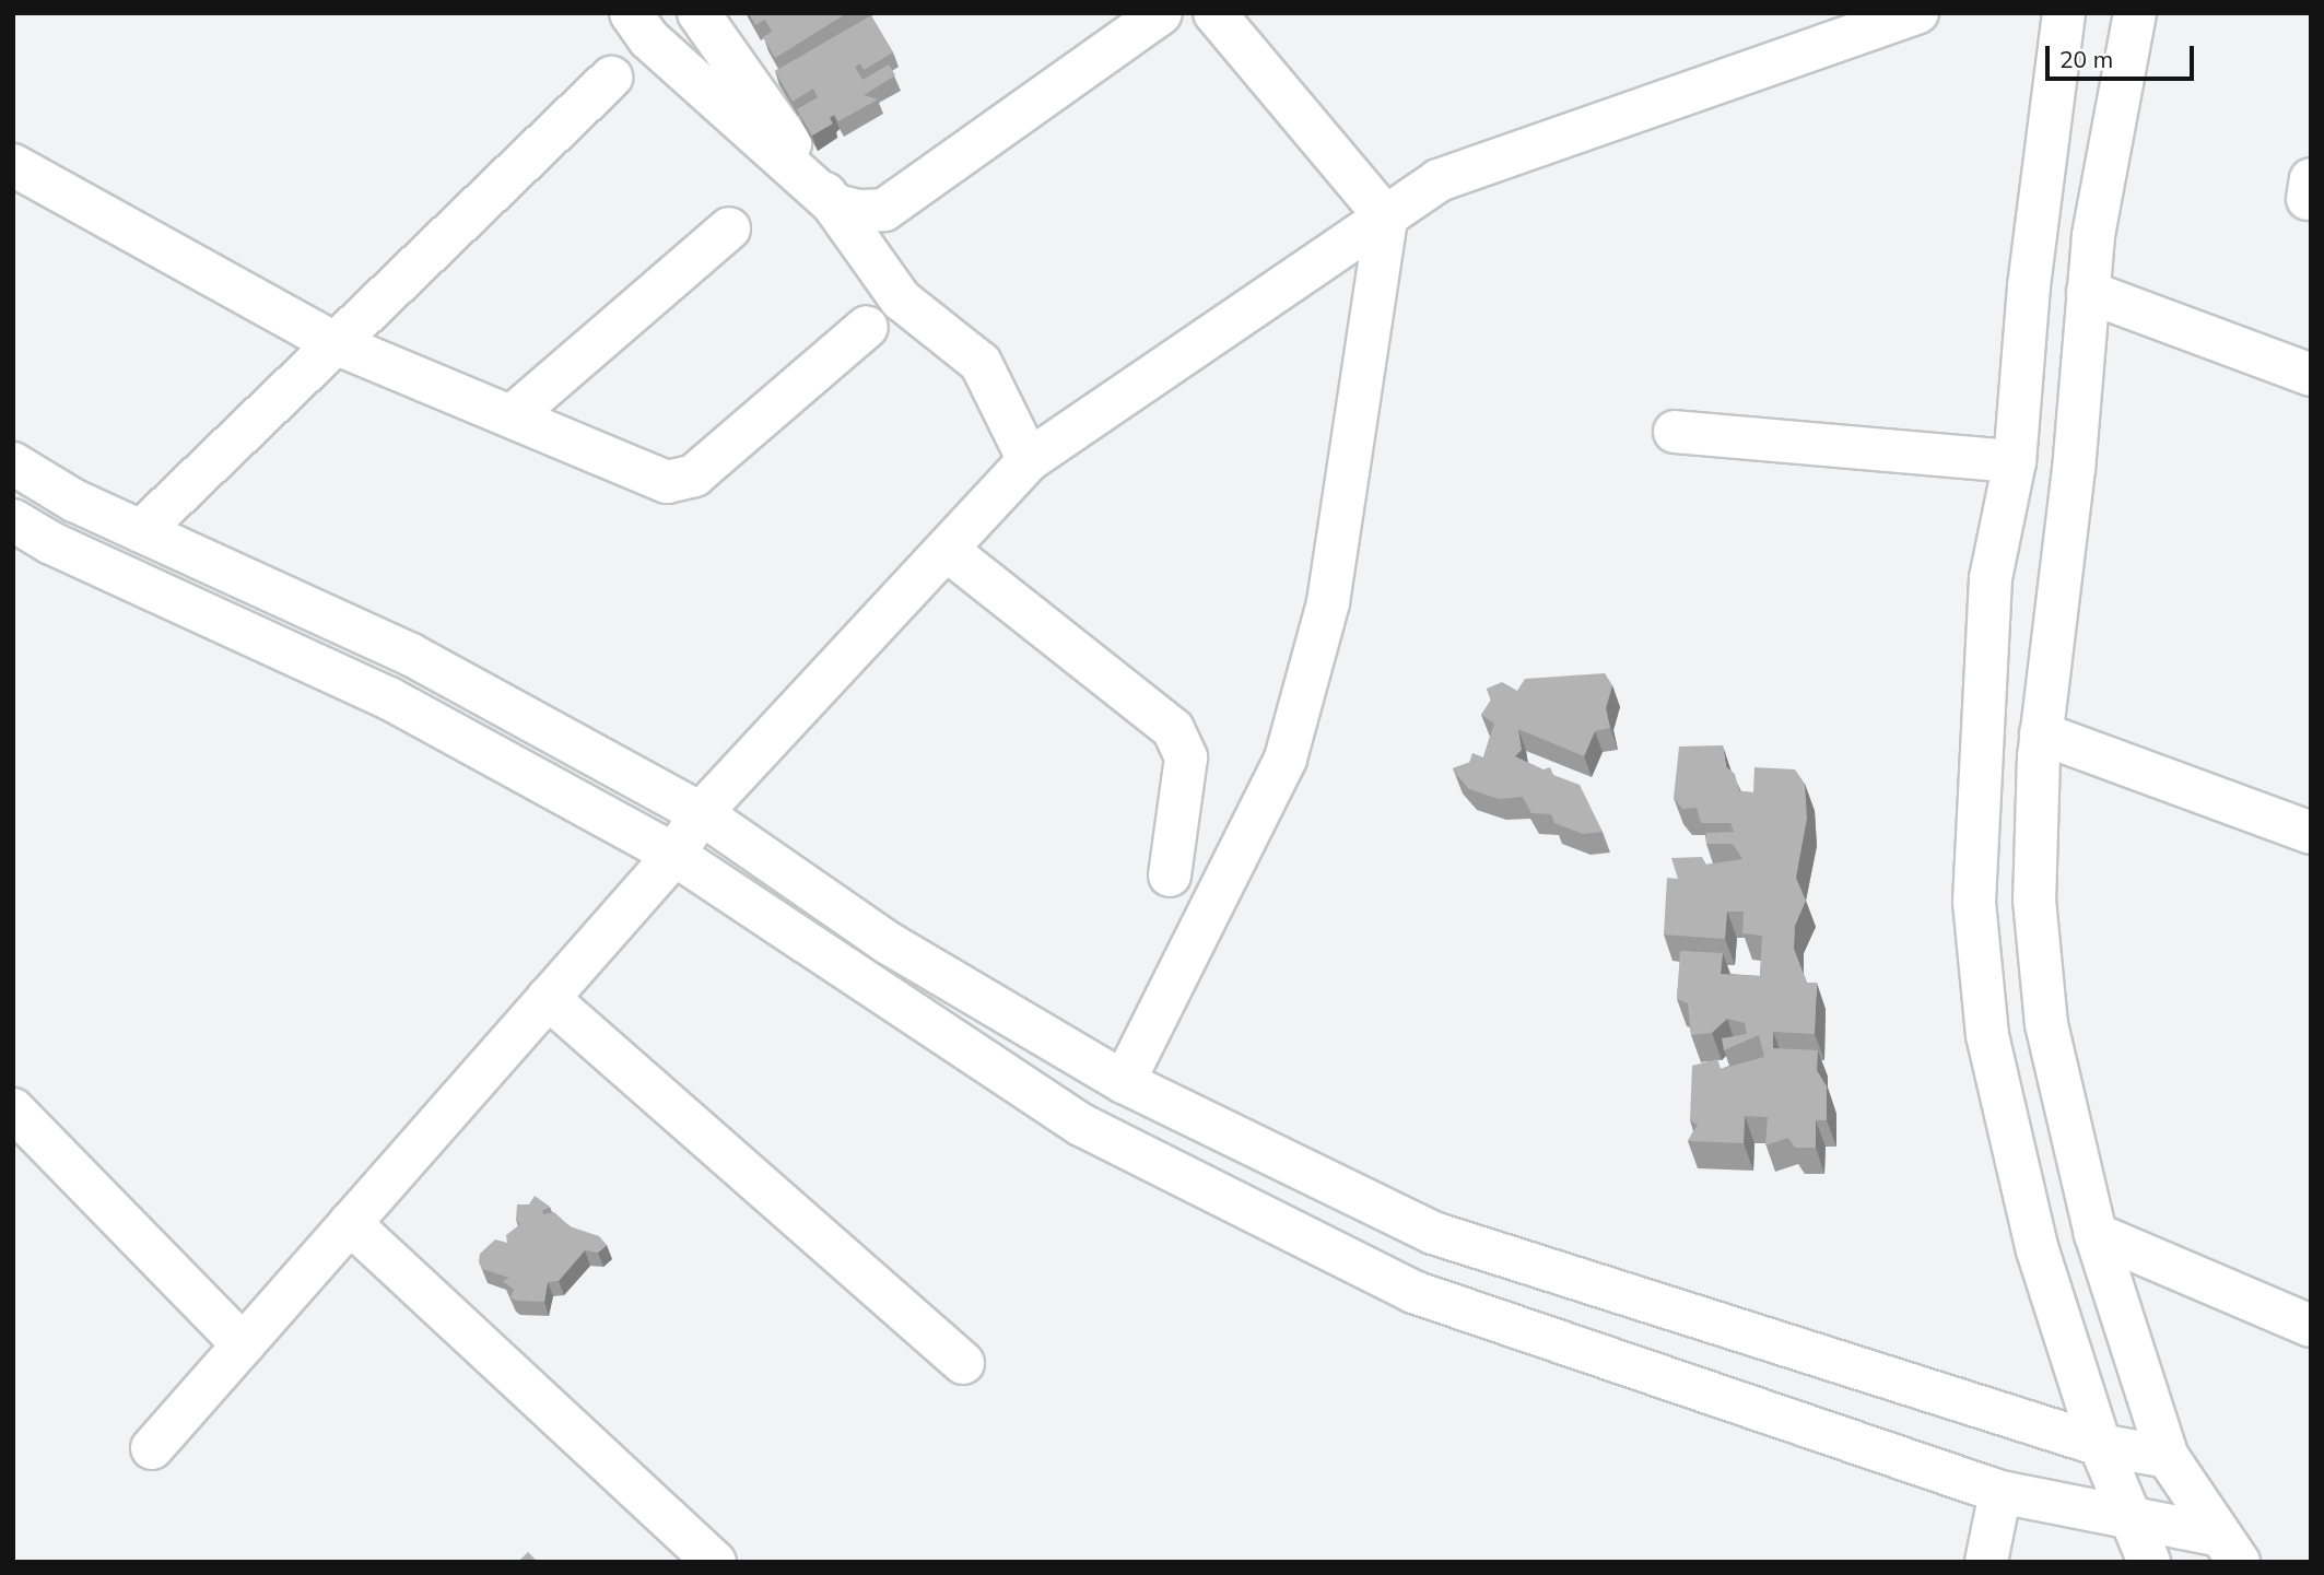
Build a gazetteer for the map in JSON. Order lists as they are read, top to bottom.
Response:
{
  "scale_bar": "20 m"
}
